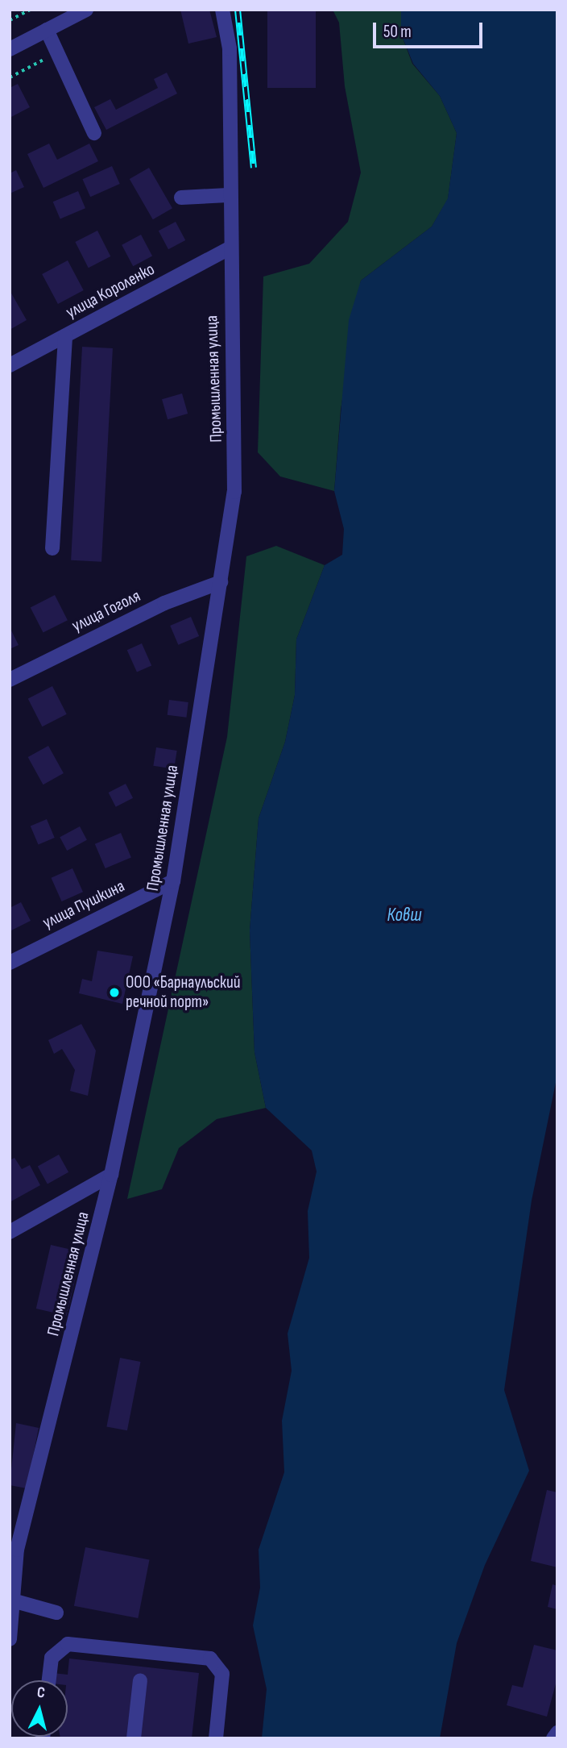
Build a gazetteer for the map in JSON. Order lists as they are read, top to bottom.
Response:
{
  "streets": {
    "street": [
      "улица Короленко",
      "Промышленная улица",
      "улица Гоголя",
      "улица Пушкина"
    ]
  },
  "crossings": [
    ["улица Короленко", "Промышленная улица"],
    ["Промышленная улица", "улица Гоголя"],
    ["Промышленная улица", "улица Пушкина"]
  ],
  "water": ["Ковш"],
  "places": ["ООО «Барнаульский речной порт»"],
  "scale_bar": "50 m",
  "north": "top"
}
